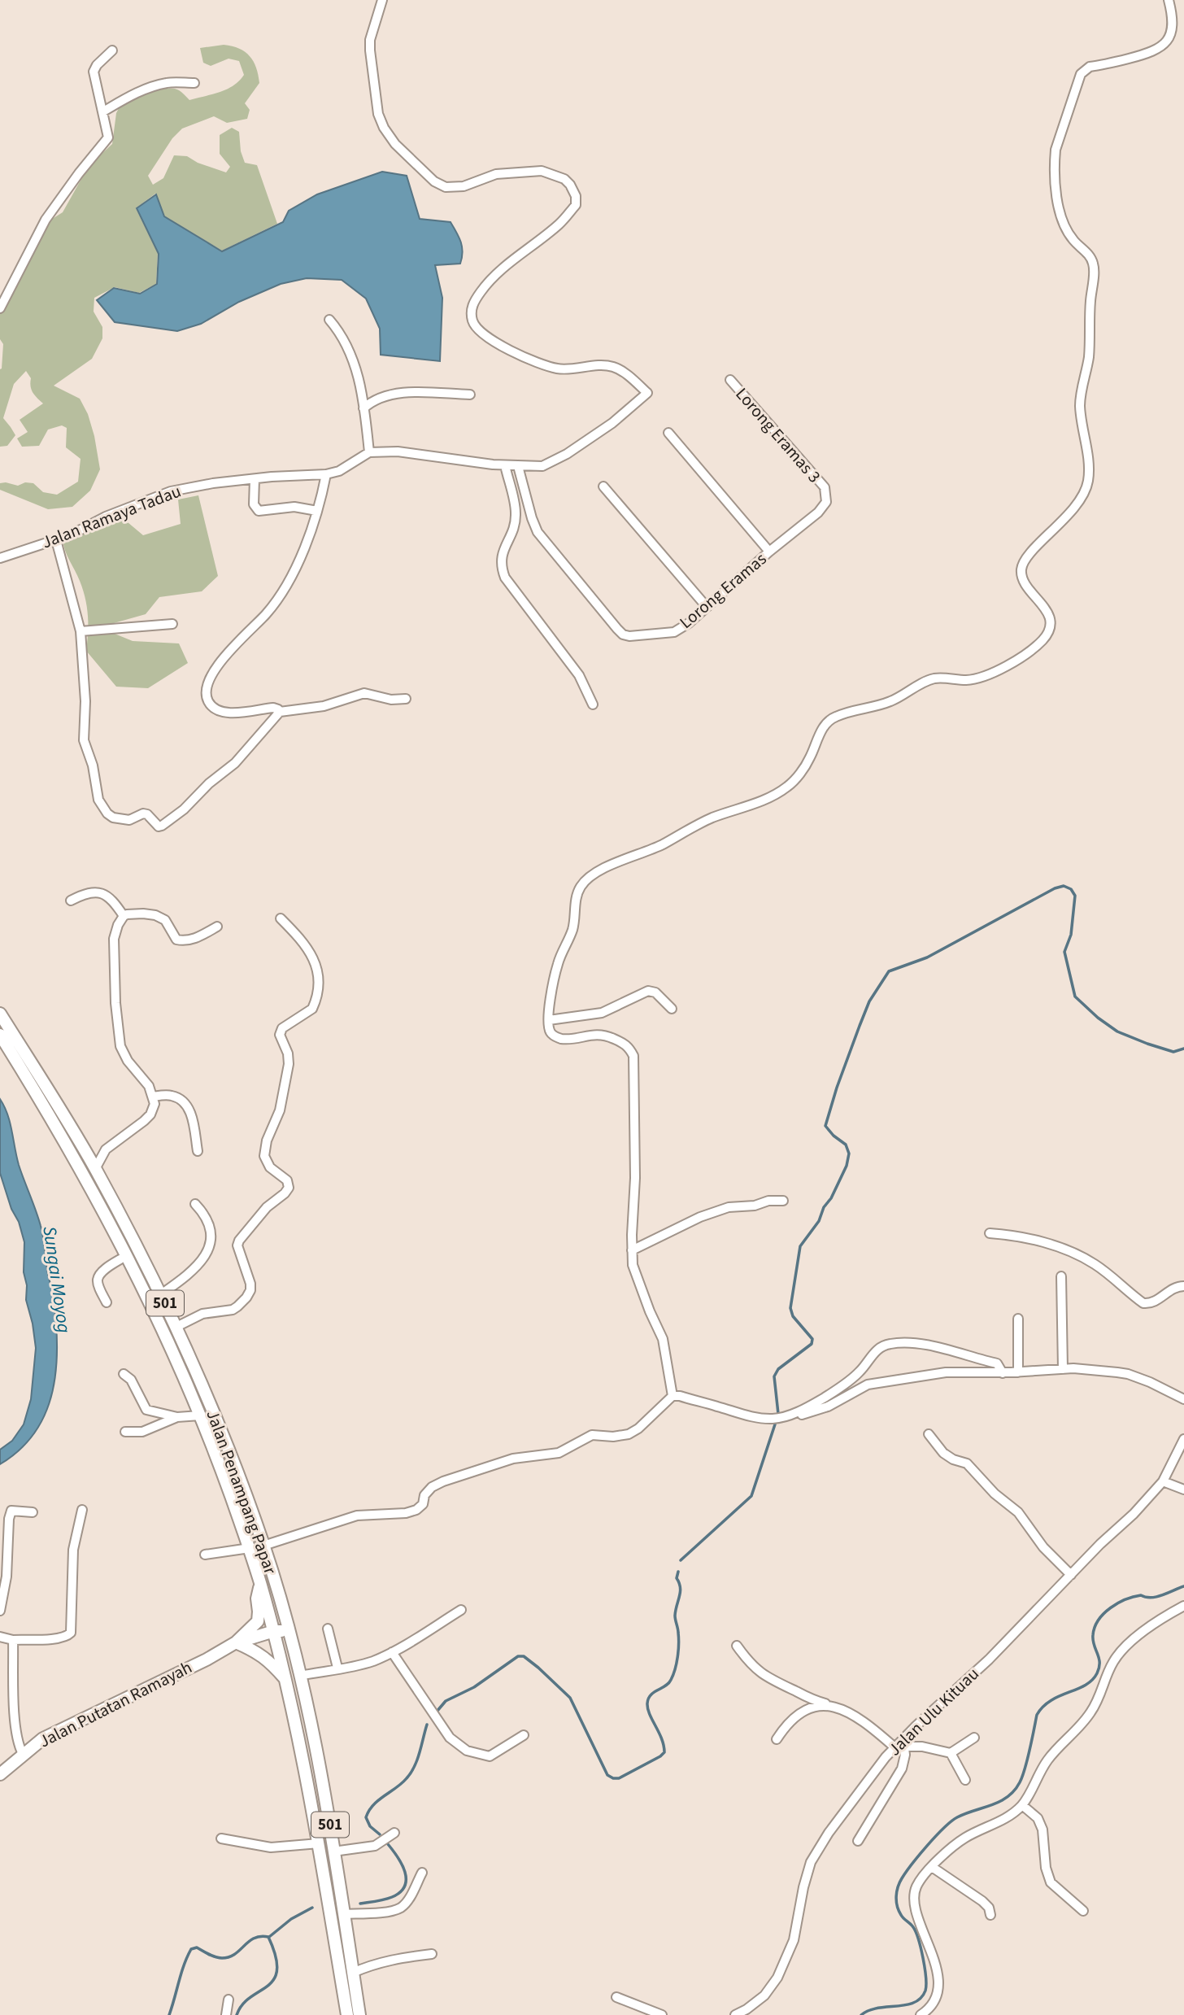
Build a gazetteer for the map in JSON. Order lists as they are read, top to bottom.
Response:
{
  "streets": {
    "main road": ["501", "Jalan Penampang Papar", "Jalan Putatan Ramayah"],
    "street": [
      "Lorong Eramas 3",
      "Jalan Ramaya Tadau",
      "Lorong Eramas",
      "Jalan Ulu Kituau"
    ]
  },
  "crossings": [
    ["Lorong Eramas 3", "Lorong Eramas"]
  ],
  "water": ["Sungai Moyog"]
}
